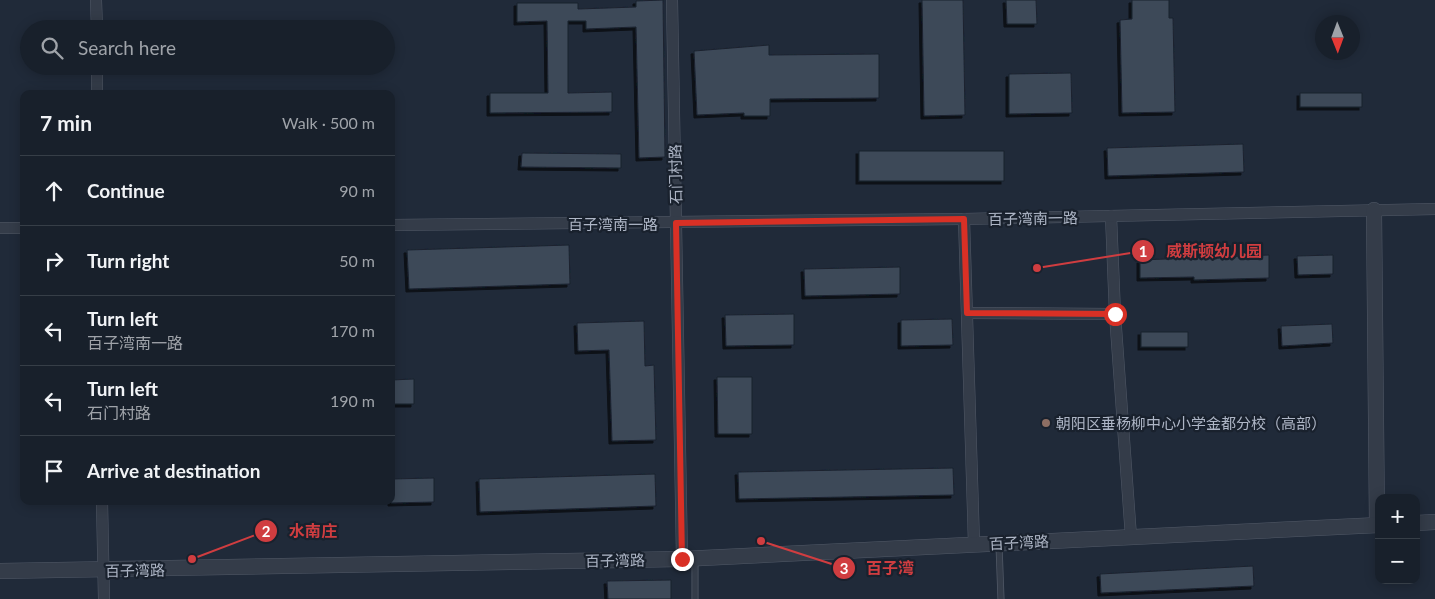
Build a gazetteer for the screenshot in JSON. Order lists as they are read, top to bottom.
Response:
{
  "streets": {
    "street": ["石门村路", "百子湾南一路", "百子湾路"]
  },
  "crossings": [
    ["石门村路", "百子湾南一路"],
    ["石门村路", "百子湾路"]
  ],
  "places": [
    "威斯顿幼儿园",
    "朝阳区垂杨柳中心小学金都分校（高部）",
    "百子湾",
    "水南庄"
  ],
  "north": "bottom",
  "page": {
    "search": "Search here",
    "heading": ["7 min", "Walk · 500 m"],
    "list": [
      ["Continue", "90 m"],
      ["Turn right", "50 m"],
      ["Turn left", "百子湾南一路", "170 m"],
      ["Turn left", "石门村路", "190 m"],
      "Arrive at destination"
    ],
    "map_buttons": ["+", "−"]
  }
}
